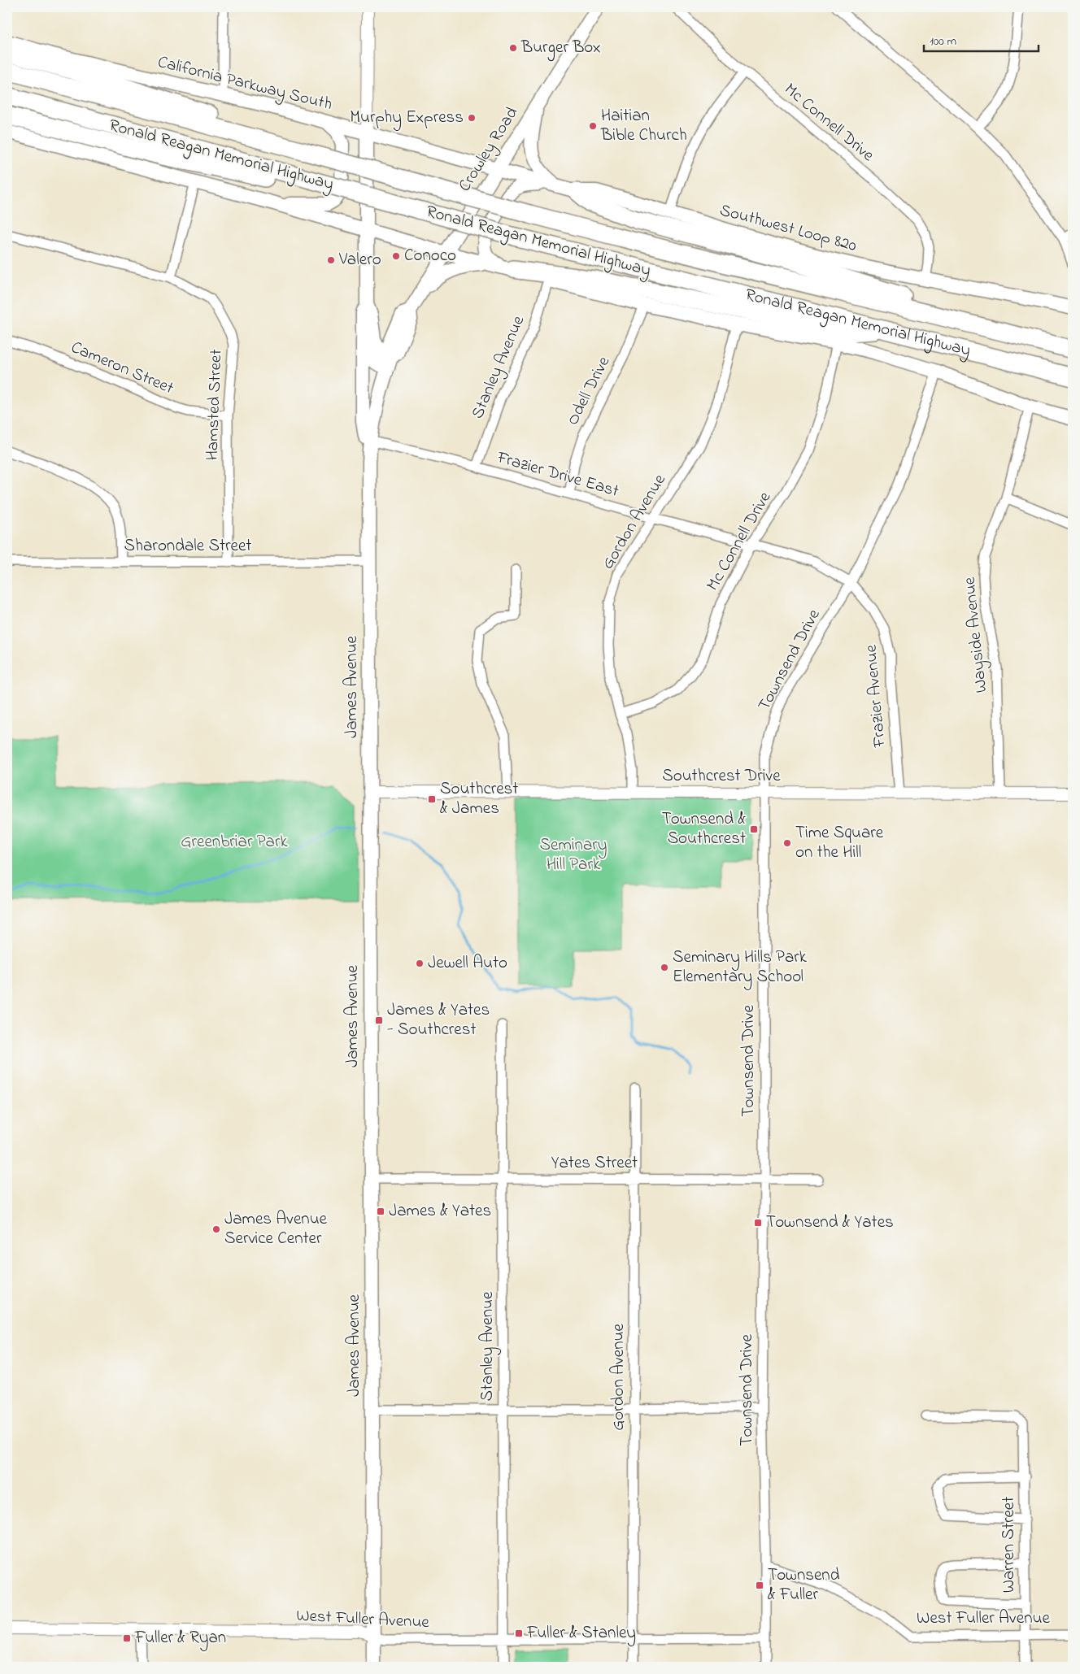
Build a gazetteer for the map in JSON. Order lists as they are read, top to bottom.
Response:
{
  "streets": {
    "highway": ["Ronald Reagan Memorial Highway"],
    "main road": [
      "California Parkway South",
      "Crowley Road",
      "Southwest Loop 820",
      "James Avenue"
    ],
    "street": [
      "Mc Connell Drive",
      "Stanley Avenue",
      "Cameron Street",
      "Odell Drive",
      "Hamsted Street",
      "Frazier Drive East",
      "Gordon Avenue",
      "Sharondale Street",
      "Wayside Avenue",
      "Townsend Drive",
      "Frazier Avenue",
      "Southcrest Drive",
      "Yates Street",
      "Warren Street",
      "West Fuller Avenue"
    ]
  },
  "crossings": [
    ["California Parkway South", "Crowley Road"],
    ["California Parkway South", "Southwest Loop 820"],
    ["Mc Connell Drive", "Southwest Loop 820"],
    ["Mc Connell Drive", "Frazier Drive East"],
    ["Mc Connell Drive", "Gordon Avenue"],
    ["Crowley Road", "Southwest Loop 820"],
    ["Crowley Road", "James Avenue"],
    ["Stanley Avenue", "Frazier Drive East"],
    ["Stanley Avenue", "Yates Street"],
    ["Stanley Avenue", "West Fuller Avenue"],
    ["Cameron Street", "Hamsted Street"],
    ["Odell Drive", "Frazier Drive East"],
    ["Hamsted Street", "Sharondale Street"],
    ["Frazier Drive East", "Gordon Avenue"],
    ["Frazier Drive East", "Townsend Drive"],
    ["Frazier Drive East", "James Avenue"],
    ["Frazier Drive East", "Frazier Avenue"],
    ["Gordon Avenue", "Southcrest Drive"],
    ["Gordon Avenue", "Yates Street"],
    ["Gordon Avenue", "West Fuller Avenue"],
    ["Sharondale Street", "James Avenue"],
    ["Wayside Avenue", "Southcrest Drive"],
    ["Townsend Drive", "Frazier Avenue"],
    ["Townsend Drive", "Southcrest Drive"],
    ["Townsend Drive", "Yates Street"],
    ["Townsend Drive", "West Fuller Avenue"],
    ["James Avenue", "Southcrest Drive"],
    ["James Avenue", "Yates Street"],
    ["James Avenue", "West Fuller Avenue"],
    ["Frazier Avenue", "Southcrest Drive"],
    ["Warren Street", "West Fuller Avenue"]
  ],
  "parks": ["Greenbriar Park", "Seminary Hill Park"],
  "places": {
    "other": [
      "Burger Box",
      "Murphy Express",
      "Haitian Bible Church",
      "Conoco",
      "Valero",
      "Time Square on the Hill",
      "Jewell Auto",
      "Seminary Hills Park Elementary School",
      "James Avenue Service Center"
    ],
    "transit": [
      "Southcrest & James",
      "Townsend & Southcrest",
      "James & Yates - Southcrest",
      "James & Yates",
      "Townsend & Yates",
      "Townsend & Fuller",
      "Fuller & Stanley",
      "Fuller & Ryan"
    ]
  },
  "scale_bar": "100 m"
}
